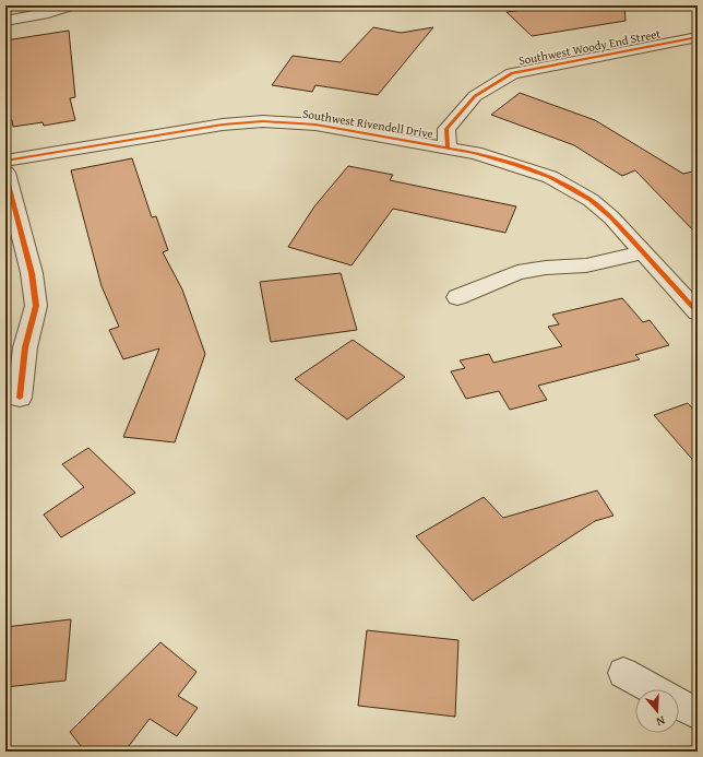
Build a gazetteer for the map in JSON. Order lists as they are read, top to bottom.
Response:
{
  "streets": {
    "street": ["Southwest Woody End Street", "Southwest Rivendell Drive"]
  },
  "crossings": [
    ["Southwest Woody End Street", "Southwest Rivendell Drive"]
  ],
  "north": "bottom"
}
